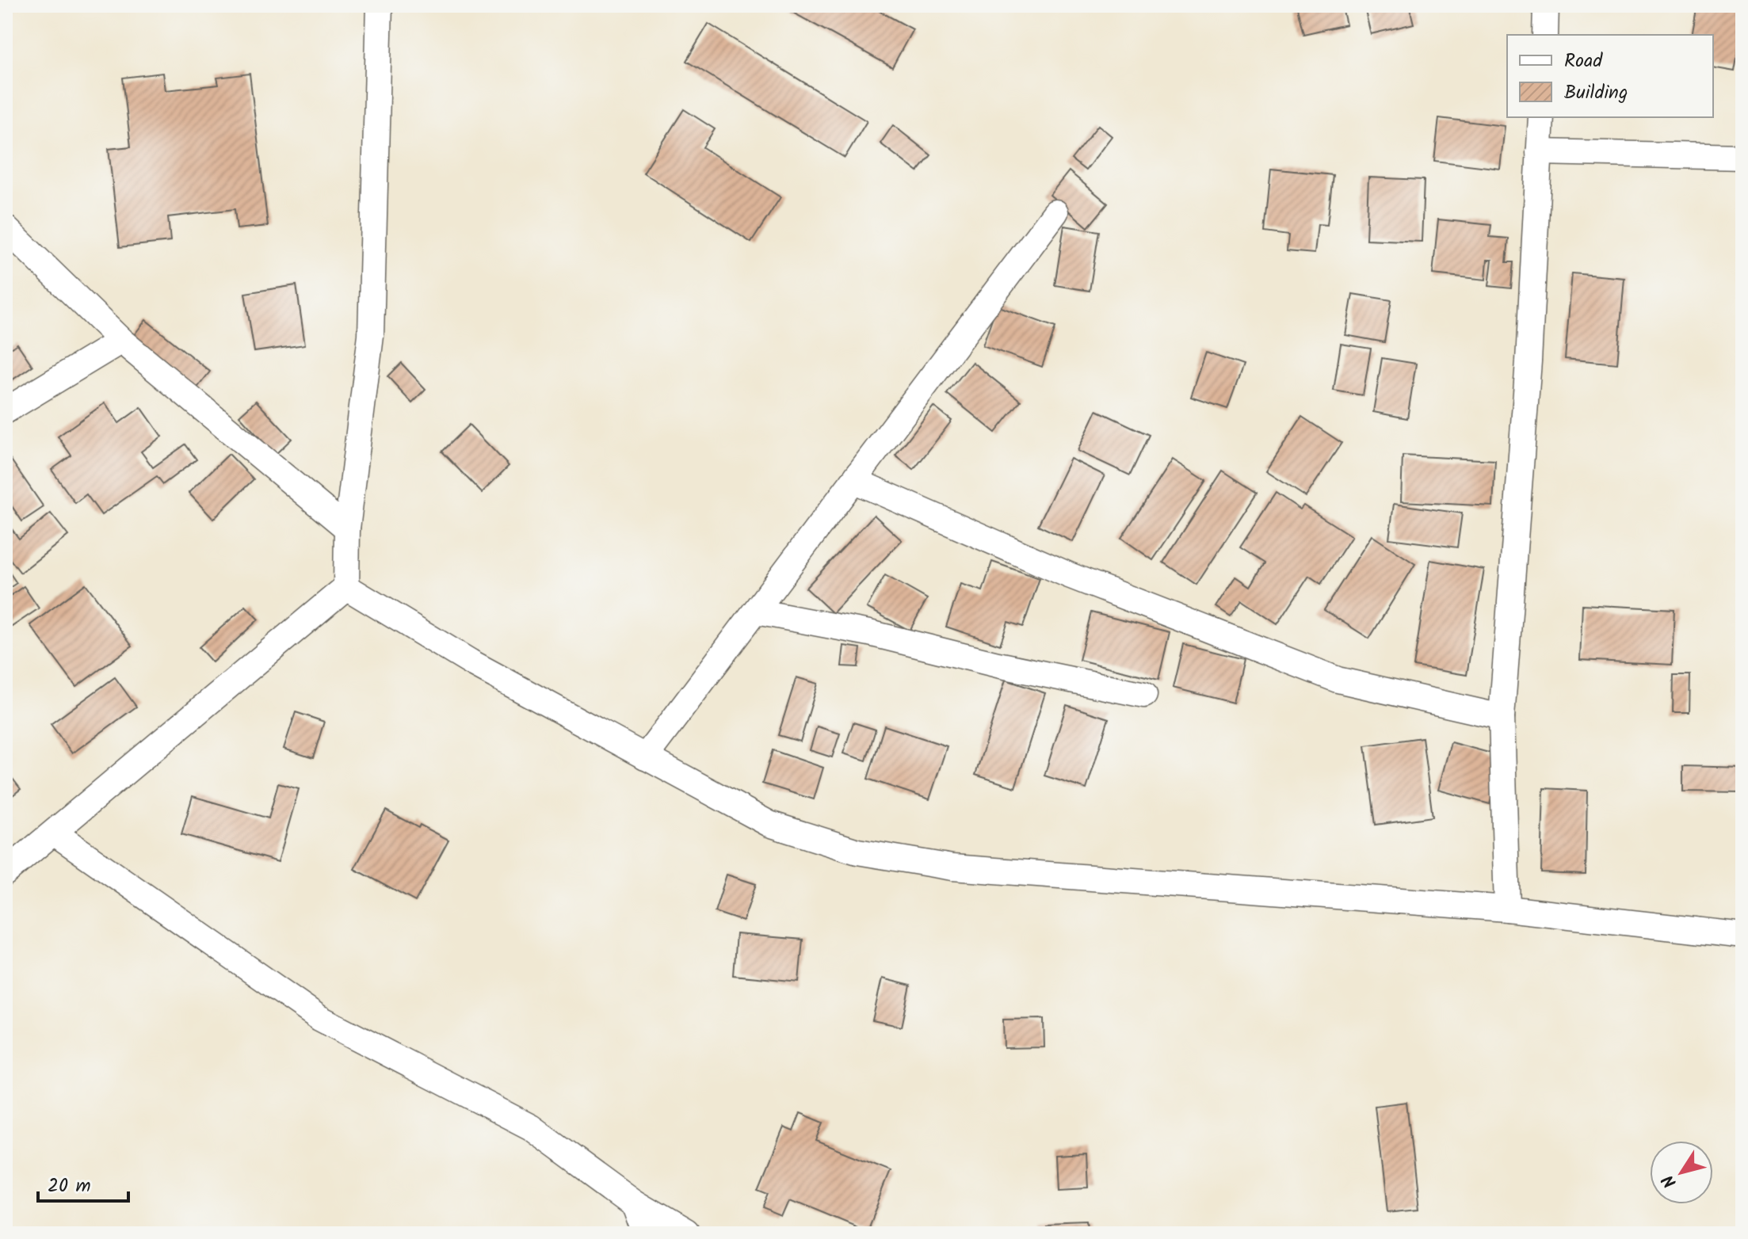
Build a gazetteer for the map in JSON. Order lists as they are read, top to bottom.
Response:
{
  "legend": ["Road", "Building"],
  "scale_bar": "20 m",
  "north": "bottom left"
}
